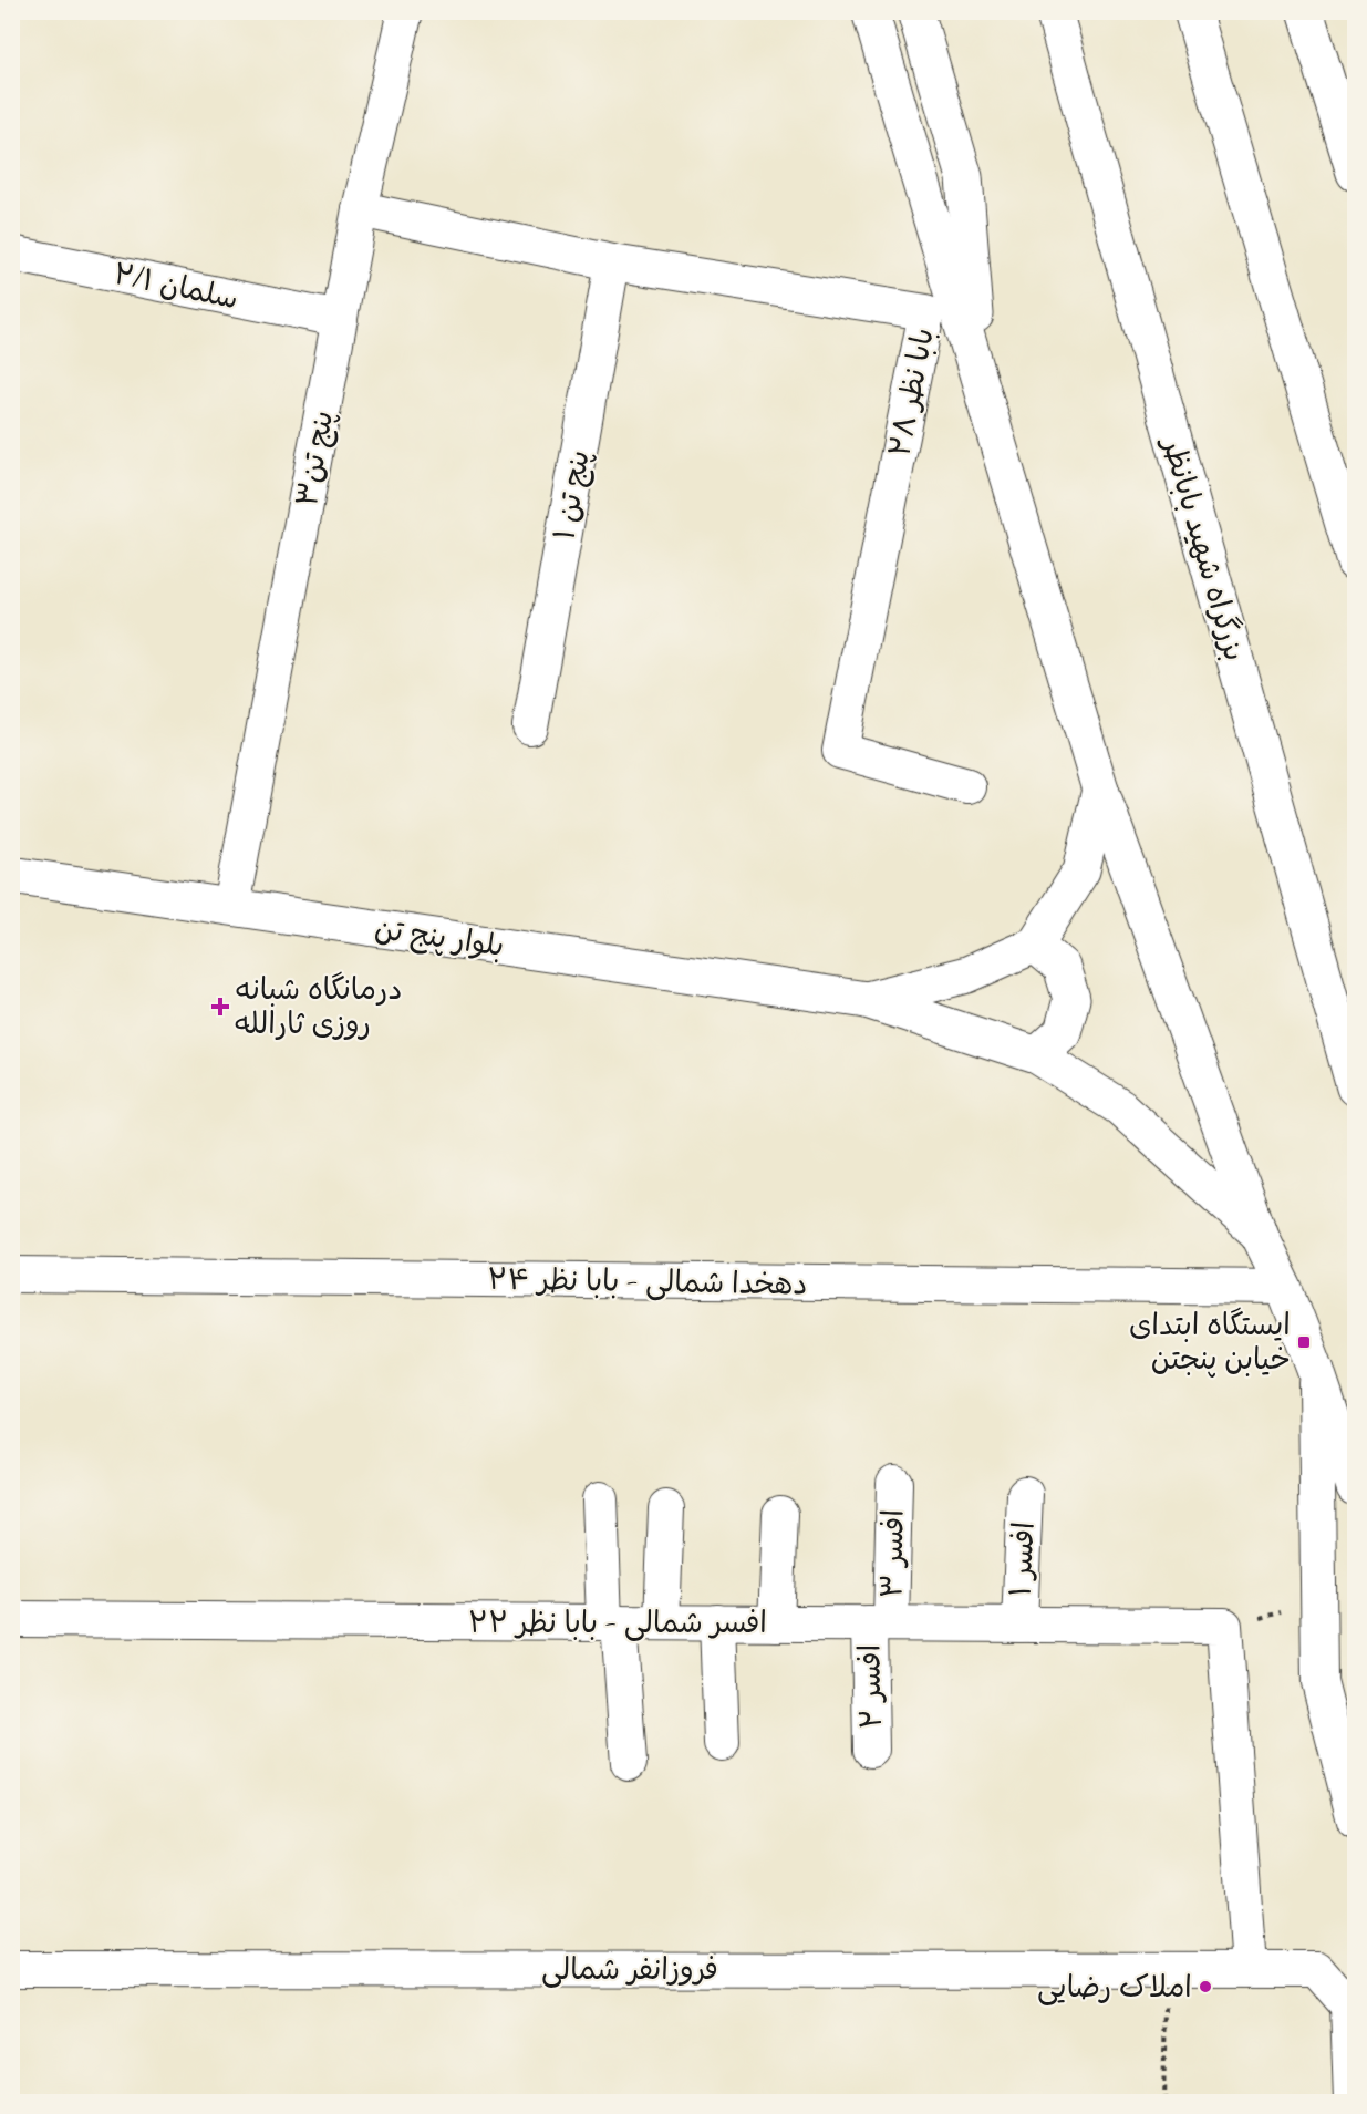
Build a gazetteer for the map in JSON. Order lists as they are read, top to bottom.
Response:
{
  "streets": {
    "main road": ["بزرگراه شهید بابانظر", "بلوار پنج تن"],
    "street": [
      "سلمان ۲/۱",
      "بابا نظر ۲۸",
      "پنج تن۳",
      "پنج تن ۱",
      "دهخدا شمالی - بابا نظر ۲۴",
      "افسر ۳",
      "افسر ۱",
      "افسر شمالی - بابا نظر ۲۲",
      "افسر ۲",
      "فروزانفر شمالی"
    ]
  },
  "crossings": [
    ["سلمان ۲/۱", "پنج تن۳"],
    ["بابا نظر ۲۸", "پنج تن۳"],
    ["بابا نظر ۲۸", "پنج تن ۱"],
    ["پنج تن۳", "بلوار پنج تن"],
    ["افسر ۳", "افسر شمالی - بابا نظر ۲۲"],
    ["افسر ۳", "افسر ۲"],
    ["افسر ۱", "افسر شمالی - بابا نظر ۲۲"],
    ["افسر شمالی - بابا نظر ۲۲", "افسر ۲"]
  ],
  "places": {
    "health": ["درمانگاه شبانه روزی ثارالله"],
    "transit": ["ایستگاه ابتدای خیابن پنجتن"],
    "other": ["املاک رضایی"]
  }
}
